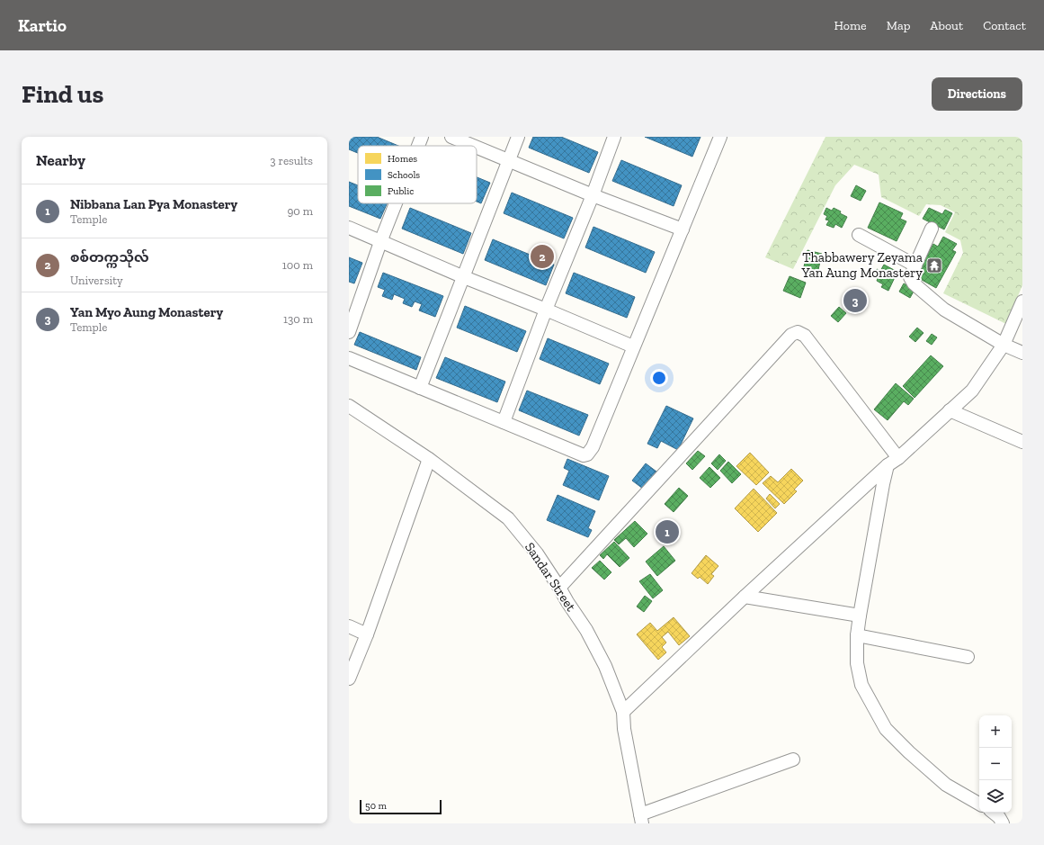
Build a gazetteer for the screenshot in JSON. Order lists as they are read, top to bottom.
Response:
{
  "streets": {
    "street": ["Sandar Street"]
  },
  "places": {
    "temple": ["Thabbawery Zeyama Yan Aung Monastery"]
  },
  "legend": ["Homes", "Schools", "Public"],
  "scale_bar": "50 m",
  "page": {
    "header": "Kartio",
    "nav": [
      "Home",
      "Map",
      "About",
      "Contact"
    ],
    "buttons": "Directions",
    "title": "Find us",
    "heading": ["Nearby", "3 results"],
    "list": [
      {
        "mark": "1",
        "name": "Nibbana Lan Pya Monastery",
        "note": "Temple",
        "value": "90 m"
      },
      {
        "mark": "2",
        "name": "စစ်‌တက္ကသိုလ်",
        "note": "University",
        "value": "100 m"
      },
      {
        "mark": "3",
        "name": "Yan Myo Aung Monastery",
        "note": "Temple",
        "value": "130 m"
      }
    ],
    "pins": ["2", "3", "1"],
    "map_buttons": ["+", "−"],
    "scale": "50 m"
  }
}
